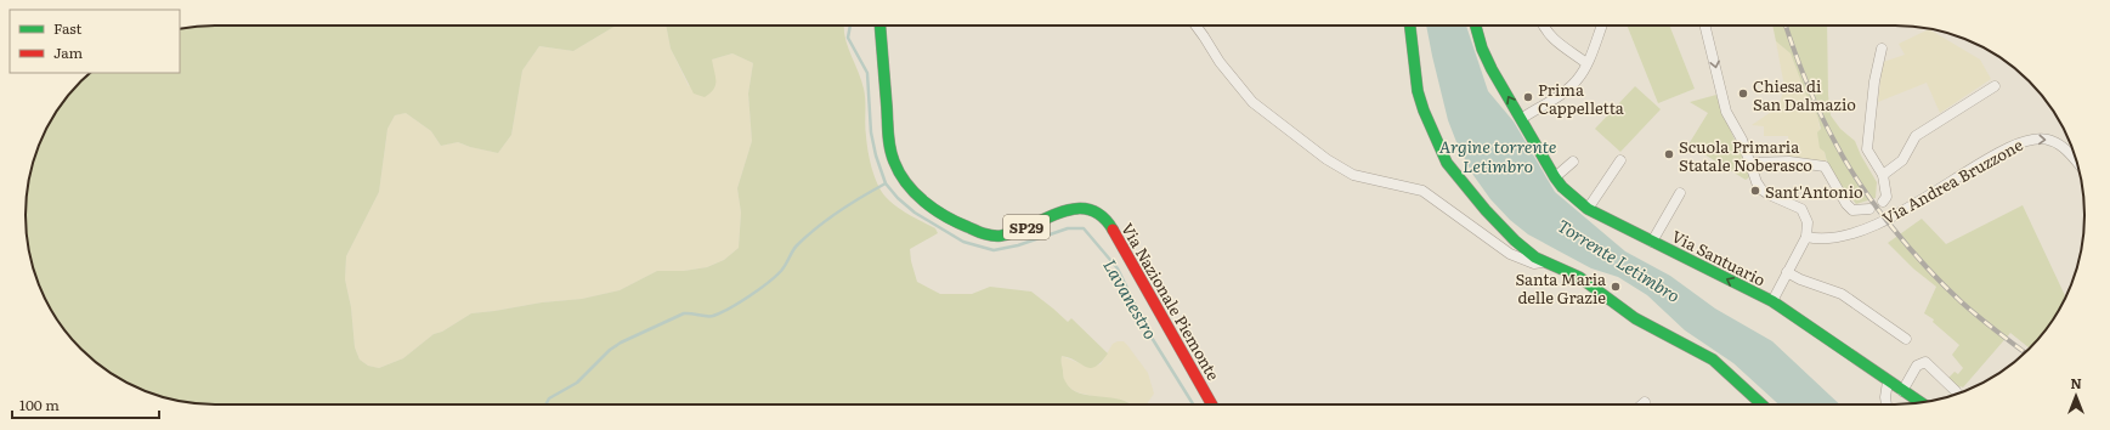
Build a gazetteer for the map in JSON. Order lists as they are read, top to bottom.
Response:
{
  "streets": {
    "main road": ["SP29", "Via Santuario", "Via Nazionale Piemonte"],
    "street": ["Via Andrea Bruzzone"]
  },
  "water": ["Argine torrente Letimbro", "Torrente Letimbro", "Lavanestro"],
  "places": [
    "Chiesa di San Dalmazio",
    "Prima Cappelletta",
    "Scuola Primaria Statale Noberasco",
    "Sant'Antonio",
    "Santa Maria delle Grazie"
  ],
  "legend": ["Fast", "Jam"],
  "scale_bar": "100 m",
  "north": "top"
}
